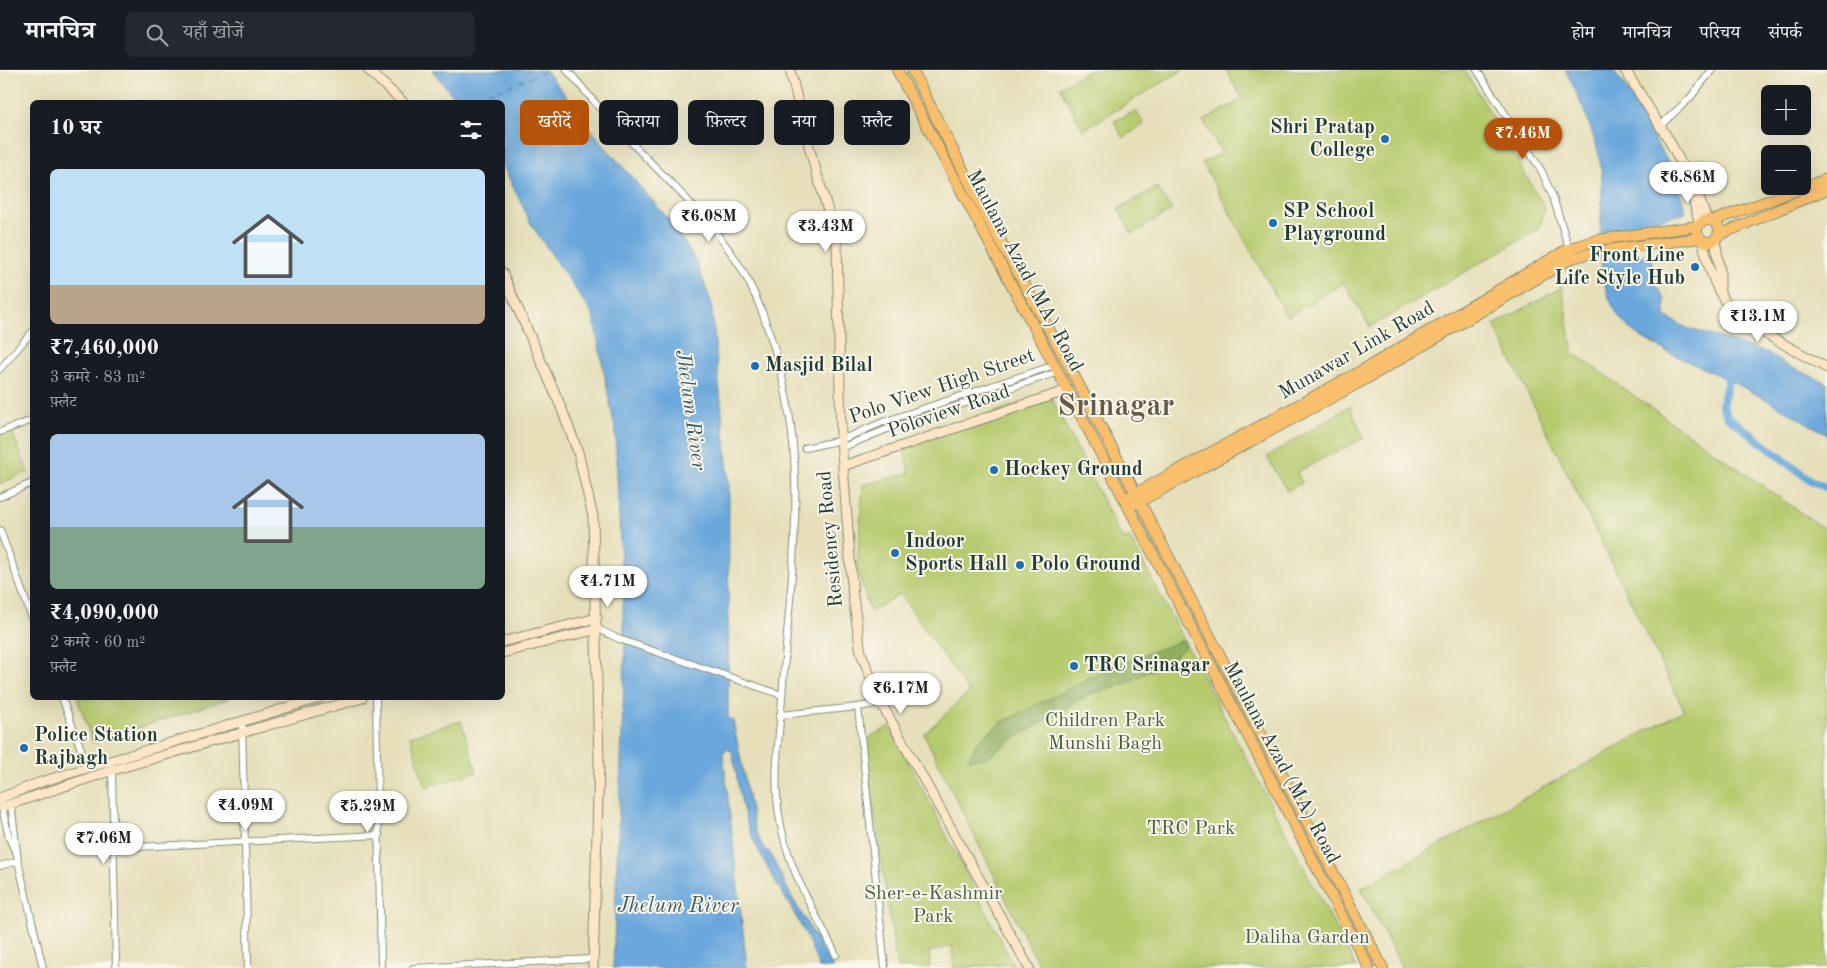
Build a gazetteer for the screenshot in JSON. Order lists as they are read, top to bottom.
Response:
{
  "streets": {
    "main road": [
      "Maulana Azad (MA) Road",
      "Munawar Link Road",
      "Poloview Road",
      "Residency Road"
    ]
  },
  "crossings": [
    ["Maulana Azad (MA) Road", "Munawar Link Road"],
    ["Maulana Azad (MA) Road", "Poloview Road"],
    ["Poloview Road", "Residency Road"]
  ],
  "districts": ["Srinagar"],
  "water": ["Jhelum River"],
  "parks": [
    "Children Park Munshi Bagh",
    "TRC Park",
    "Sher-e-Kashmir Park",
    "Daliha Garden"
  ],
  "places": [
    "Shri Pratap College",
    "SP School Playground",
    "Front Line Life Style Hub",
    "Masjid Bilal",
    "Hockey Ground",
    "Indoor Sports Hall",
    "Polo Ground",
    "TRC Srinagar",
    "Police Station Rajbagh"
  ],
  "page": {
    "header": "मानचित्र",
    "search": "यहाँ खोजें",
    "nav": [
      "होम",
      "मानचित्र",
      "परिचय",
      "संपर्क"
    ],
    "map_buttons": ["+", "−"],
    "chip": [
      "खरीदें",
      "किराया",
      "फ़िल्टर",
      "नया",
      "फ़्लैट"
    ],
    "heading": "10 घर",
    "price": [
      "₹7.46M",
      "₹6.86M",
      "₹6.08M",
      "₹3.43M",
      "₹13.1M",
      "₹4.71M",
      "₹6.17M",
      "₹4.09M",
      "₹5.29M",
      "₹7.06M"
    ],
    "list": [
      {
        "name": "₹7,460,000",
        "note": "3 कमरे · 83 m² · फ़्लैट"
      },
      {
        "name": "₹4,090,000",
        "note": "2 कमरे · 60 m² · फ़्लैट"
      }
    ]
  }
}
